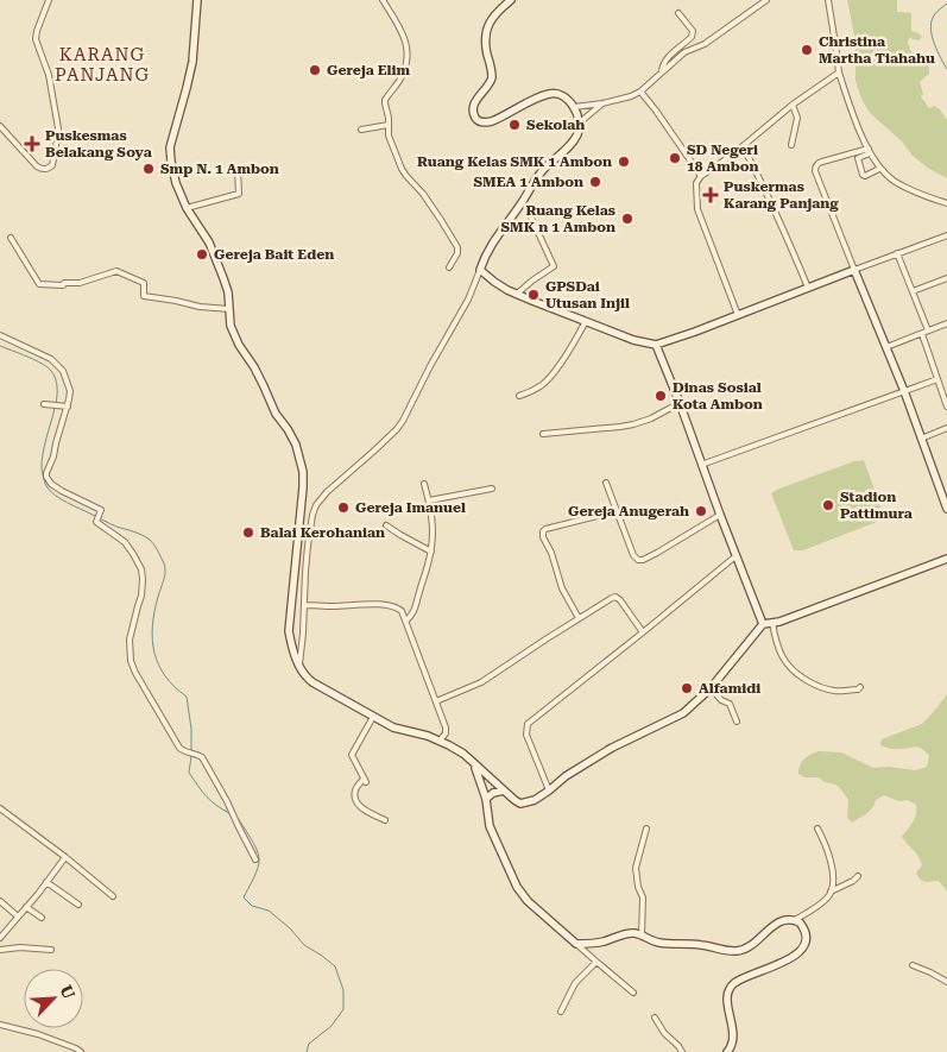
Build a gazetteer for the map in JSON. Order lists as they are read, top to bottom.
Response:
{
  "districts": ["KARANG PANJANG"],
  "places": {
    "other": [
      "Christina Martha Tiahahu",
      "Gereja Elim",
      "Sekolah",
      "SD Negeri 18 Ambon",
      "Ruang Kelas SMK 1 Ambon",
      "Smp N. 1 Ambon",
      "SMEA 1 Ambon",
      "Ruang Kelas SMK n 1 Ambon",
      "Gereja Bait Eden",
      "GPSDai Utusan Injil",
      "Dinas Sosial Kota Ambon",
      "Stadion Pattimura",
      "Gereja Imanuel",
      "Gereja Anugerah",
      "Balai Kerohanian",
      "Alfamidi"
    ],
    "health": ["Puskesmas Belakang Soya", "Puskermas Karang Panjang"]
  },
  "north": "top right"
}
